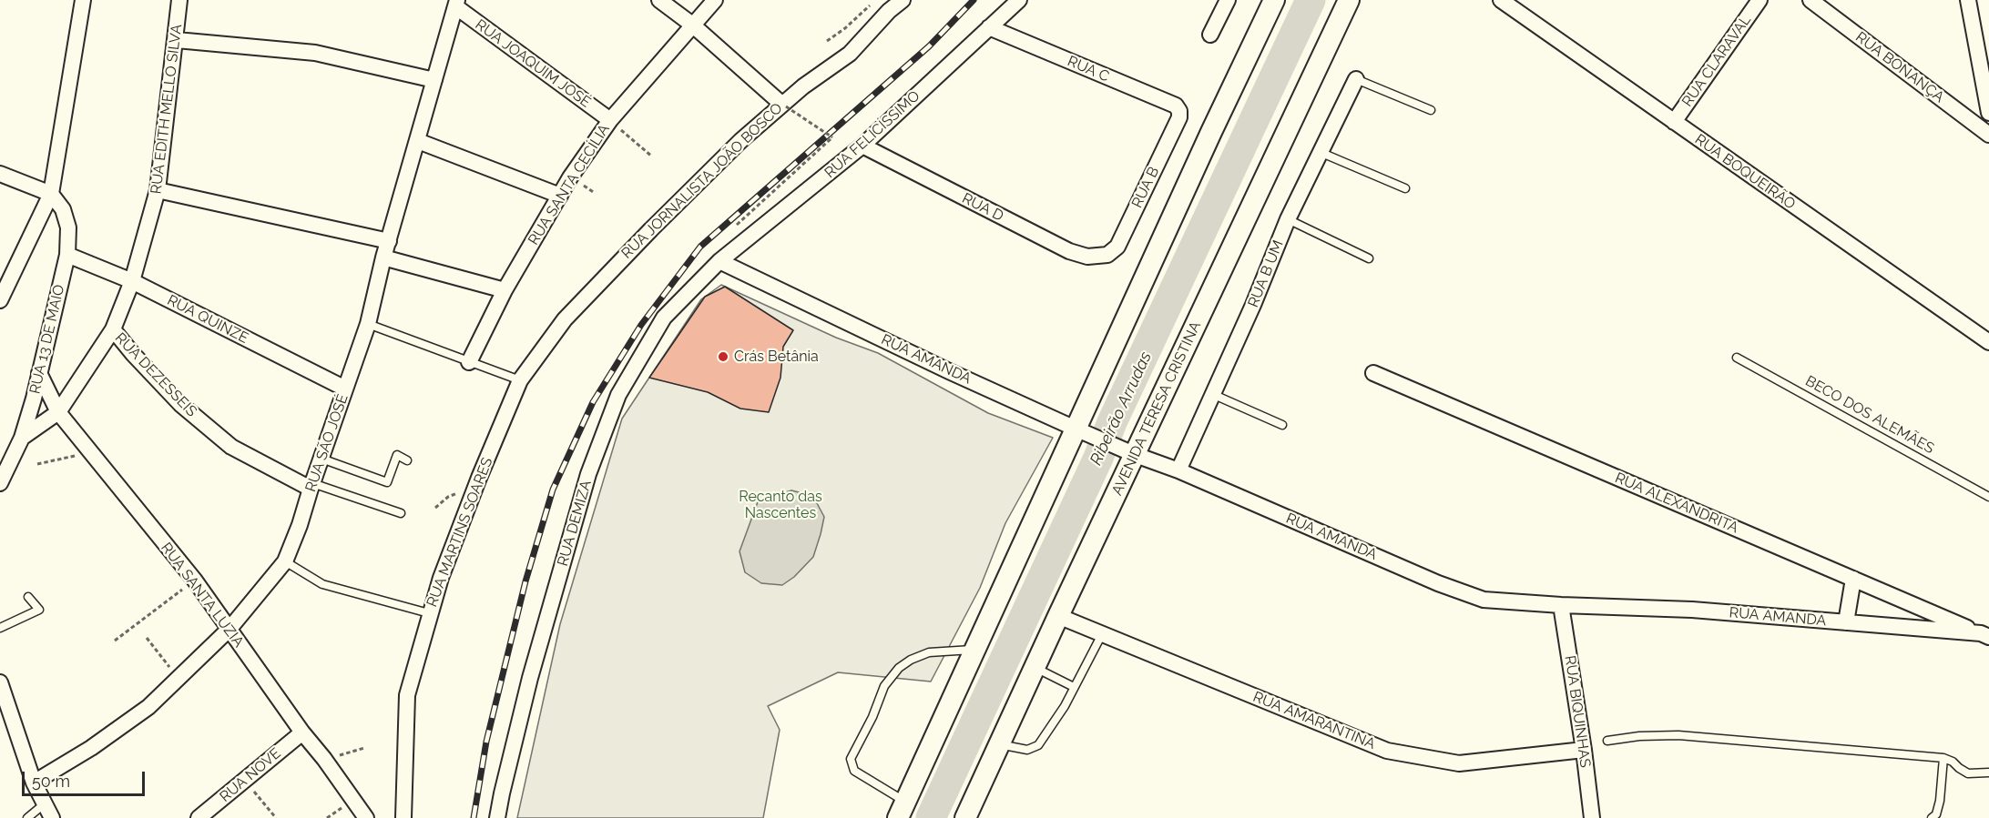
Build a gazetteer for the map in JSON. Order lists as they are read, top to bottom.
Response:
{
  "streets": {
    "main road": ["AVENIDA TERESA CRISTINA"],
    "street": [
      "RUA CLARAVAL",
      "RUA JOAQUIM JOSÉ",
      "RUA BONANÇA",
      "RUA C",
      "RUA EDITH MELLO SILVA",
      "RUA FELICÍSSIMO",
      "RUA BOQUEIRÃO",
      "RUA JORNALISTA JOÃO BOSCO",
      "RUA SANTA CECÍLIA",
      "RUA B",
      "RUA D",
      "RUA B UM",
      "RUA QUINZE",
      "RUA 13 DE MAIO",
      "RUA AMANDA",
      "RUA DEZESSEIS",
      "RUA SÃO JOSÉ",
      "RUA ALEXANDRITA",
      "RUA DEMIZA",
      "RUA MARTINS SOARES",
      "RUA SANTA LUZIA",
      "RUA BIQUINHAS",
      "RUA AMARANTINA",
      "RUA NOVE"
    ],
    "lane": ["BECO DOS ALEMÃES"]
  },
  "crossings": [
    ["RUA CLARAVAL", "RUA BOQUEIRÃO"],
    ["RUA JOAQUIM JOSÉ", "RUA SANTA CECÍLIA"],
    ["RUA JOAQUIM JOSÉ", "RUA SÃO JOSÉ"],
    ["RUA C", "RUA FELICÍSSIMO"],
    ["RUA C", "RUA B"],
    ["RUA EDITH MELLO SILVA", "RUA QUINZE"],
    ["RUA EDITH MELLO SILVA", "RUA 13 DE MAIO"],
    ["RUA EDITH MELLO SILVA", "RUA DEZESSEIS"],
    ["RUA EDITH MELLO SILVA", "RUA SANTA LUZIA"],
    ["RUA FELICÍSSIMO", "RUA D"],
    ["RUA FELICÍSSIMO", "RUA AMANDA"],
    ["RUA FELICÍSSIMO", "RUA DEMIZA"],
    ["RUA JORNALISTA JOÃO BOSCO", "RUA MARTINS SOARES"],
    ["RUA B", "RUA D"],
    ["RUA B UM", "RUA AMANDA"],
    ["RUA QUINZE", "RUA 13 DE MAIO"],
    ["RUA QUINZE", "RUA SÃO JOSÉ"],
    ["RUA 13 DE MAIO", "RUA SANTA LUZIA"],
    ["RUA AMANDA", "AVENIDA TERESA CRISTINA"],
    ["RUA AMANDA", "RUA ALEXANDRITA"],
    ["RUA AMANDA", "RUA DEMIZA"],
    ["RUA AMANDA", "RUA BIQUINHAS"],
    ["RUA DEZESSEIS", "RUA SÃO JOSÉ"],
    ["AVENIDA TERESA CRISTINA", "RUA AMARANTINA"],
    ["RUA SÃO JOSÉ", "RUA SANTA LUZIA"],
    ["RUA SANTA LUZIA", "RUA NOVE"],
    ["RUA BIQUINHAS", "RUA AMARANTINA"]
  ],
  "water": ["Ribeirão Arrudas"],
  "parks": ["Recanto das Nascentes"],
  "places": ["Crás Betânia"],
  "scale_bar": "50 m"
}
